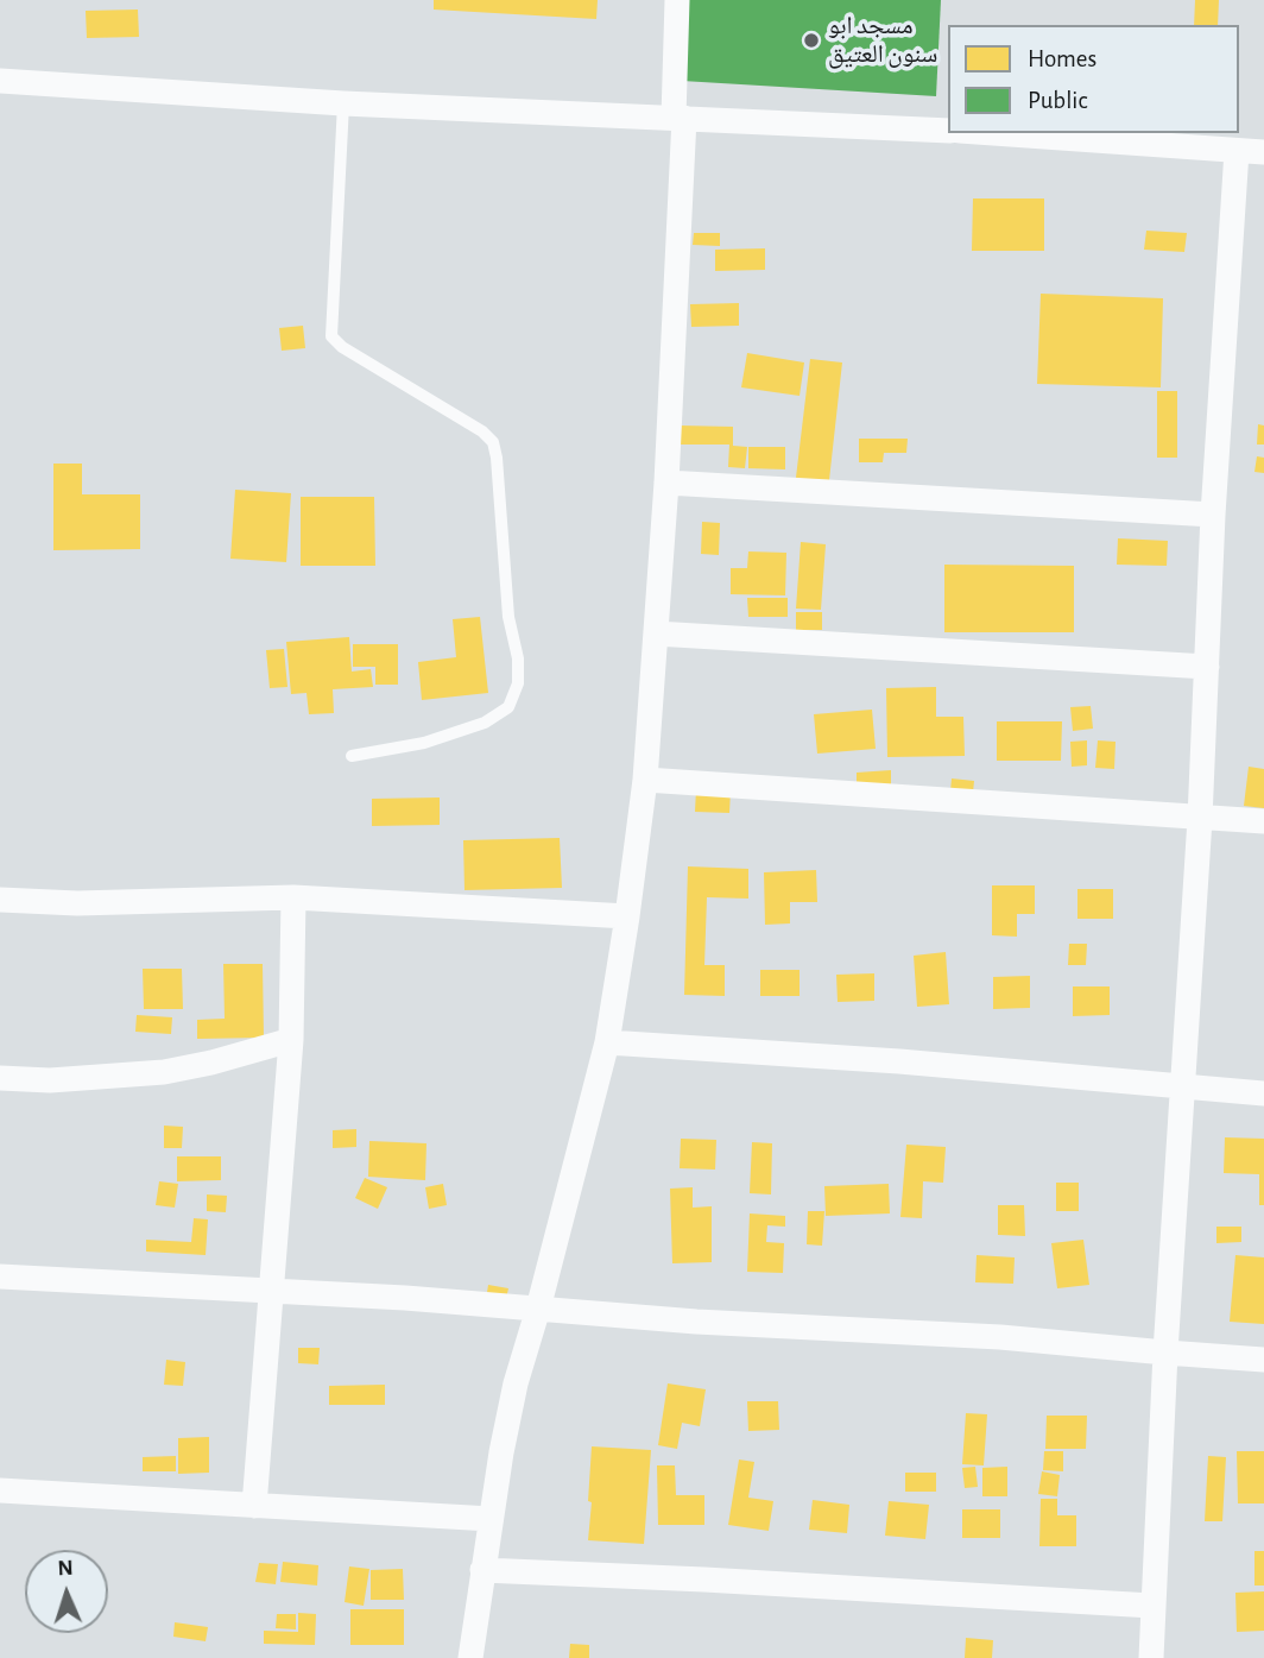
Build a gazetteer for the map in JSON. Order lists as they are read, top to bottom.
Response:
{
  "places": ["مسجد ابو سنون العتيق"],
  "legend": ["Homes", "Public"],
  "north": "top"
}
